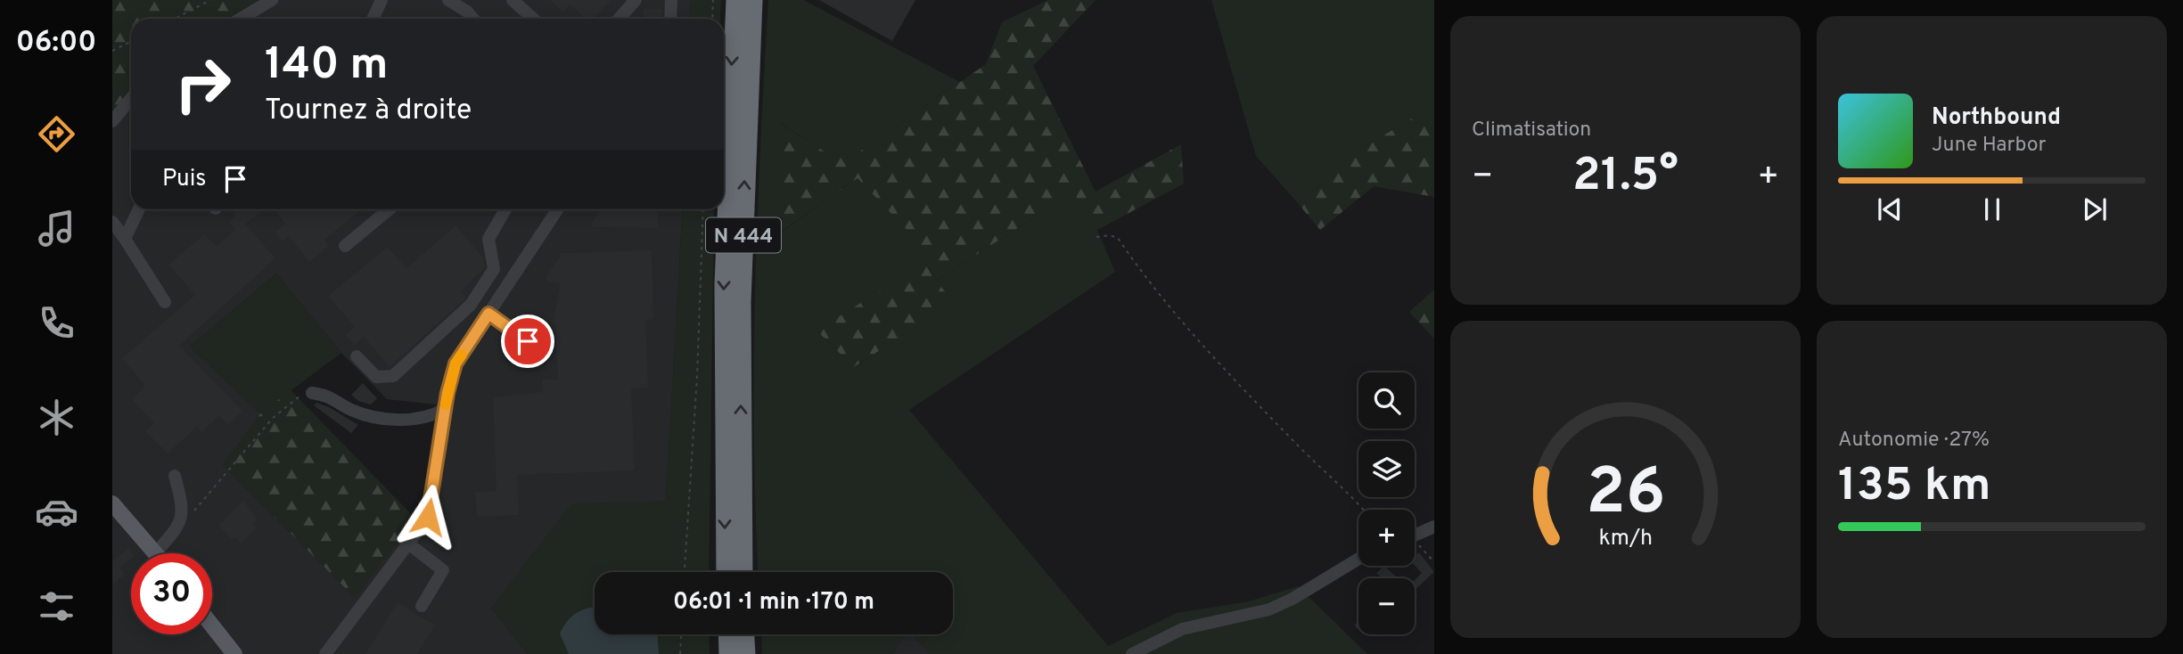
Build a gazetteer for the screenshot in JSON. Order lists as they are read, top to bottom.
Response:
{
  "streets": {
    "highway": ["N 444"]
  },
  "page": {
    "tabs": "06:00",
    "tile": [
      "Climatisation",
      ["Autonomie · 27%", "135 km"]
    ],
    "turn": ["140 m", "Tournez à droite"],
    "song": ["Northbound", "June Harbor"],
    "then": "Puis",
    "heat": ["−", "21.5°", "+"],
    "map_buttons": ["+", "−"],
    "limit": "30",
    "trip": "06:01 · 1 min · 170 m",
    "gauge": ["26", "km/h"]
  }
}
